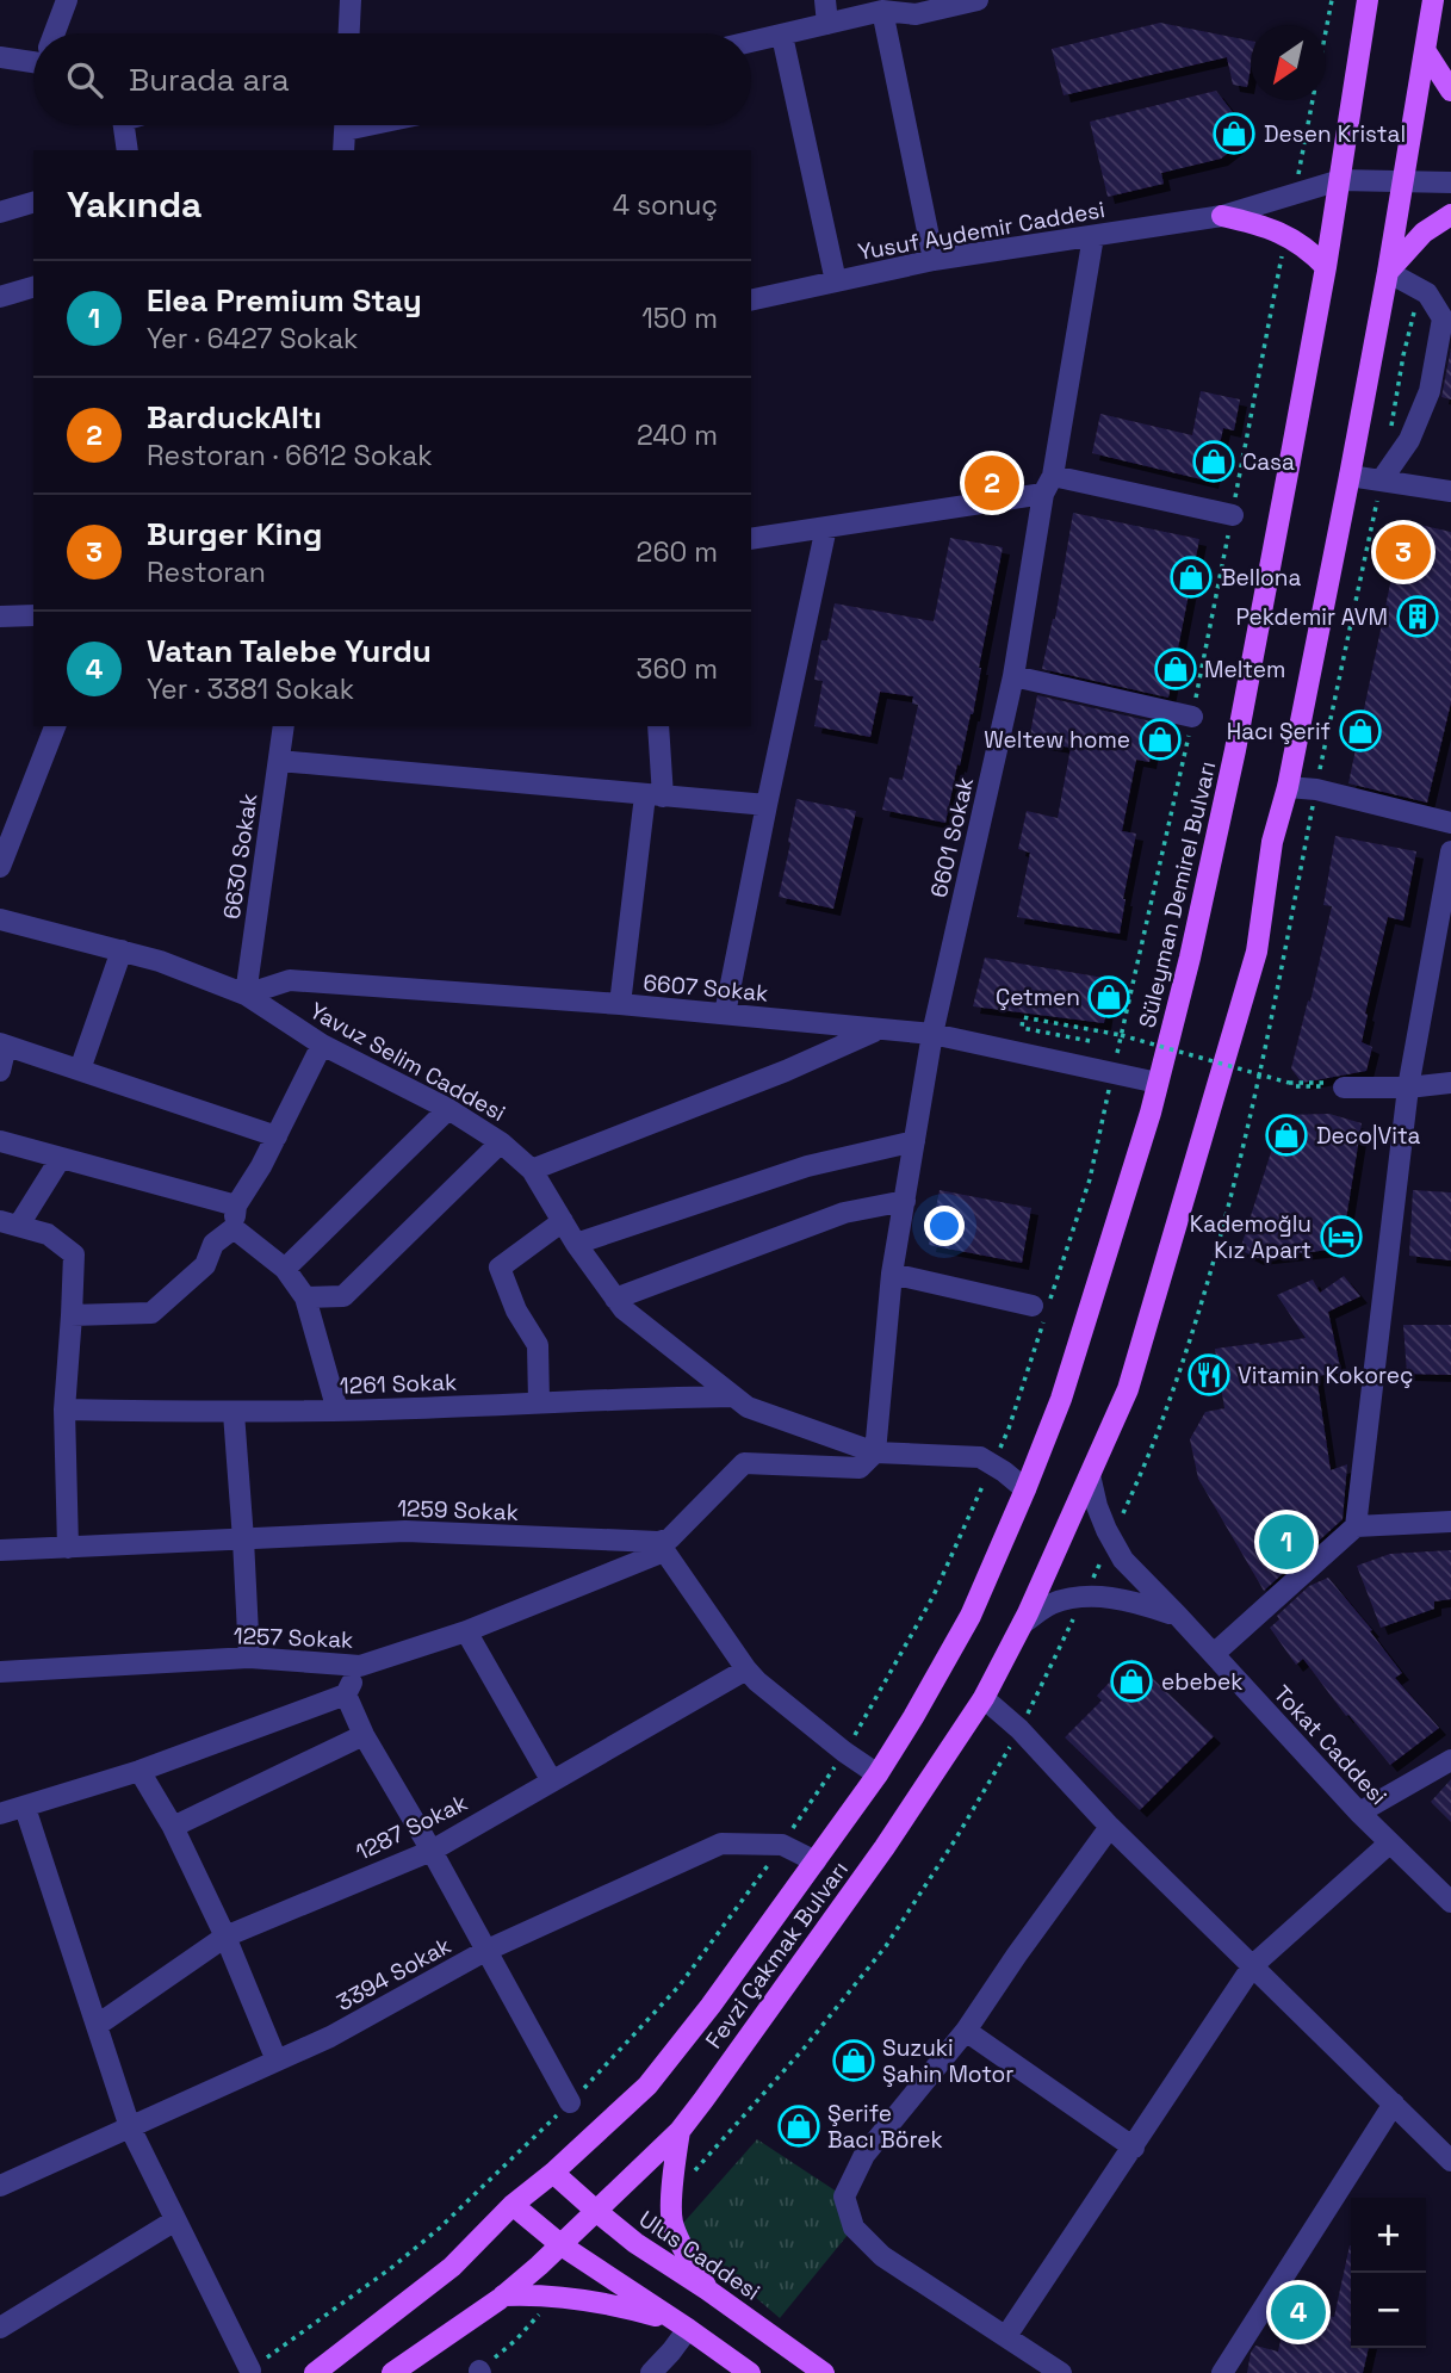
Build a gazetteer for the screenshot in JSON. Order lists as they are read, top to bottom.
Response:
{
  "streets": {
    "main road": ["Süleyman Demirel Bulvarı", "Fevzi Çakmak Bulvarı", "Ulus Caddesi"],
    "street": [
      "Yusuf Aydemir Caddesi",
      "6601 Sokak",
      "6630 Sokak",
      "6607 Sokak",
      "Yavuz Selim Caddesi",
      "1261 Sokak",
      "1259 Sokak",
      "1257 Sokak",
      "Tokat Caddesi",
      "1287 Sokak",
      "3394 Sokak"
    ]
  },
  "crossings": [
    ["Yusuf Aydemir Caddesi", "6601 Sokak"],
    ["Yusuf Aydemir Caddesi", "Süleyman Demirel Bulvarı"],
    ["6601 Sokak", "6607 Sokak"],
    ["6601 Sokak", "Yavuz Selim Caddesi"],
    ["6630 Sokak", "6607 Sokak"],
    ["6630 Sokak", "Yavuz Selim Caddesi"],
    ["Süleyman Demirel Bulvarı", "6607 Sokak"],
    ["Süleyman Demirel Bulvarı", "Yavuz Selim Caddesi"],
    ["Süleyman Demirel Bulvarı", "Fevzi Çakmak Bulvarı"],
    ["6607 Sokak", "Yavuz Selim Caddesi"],
    ["Yavuz Selim Caddesi", "1261 Sokak"],
    ["Yavuz Selim Caddesi", "Fevzi Çakmak Bulvarı"],
    ["1259 Sokak", "1257 Sokak"],
    ["Tokat Caddesi", "Fevzi Çakmak Bulvarı"],
    ["Fevzi Çakmak Bulvarı", "3394 Sokak"],
    ["Fevzi Çakmak Bulvarı", "Ulus Caddesi"]
  ],
  "places": {
    "shop": [
      "Desen Kristal",
      "Casa",
      "Bellona",
      "Meltem",
      "Hacı Şerif",
      "Weltew home",
      "Çetmen",
      "Deco|Vita",
      "ebebek",
      "Suzuki Şahin Motor",
      "Şerife Bacı Börek"
    ],
    "building": ["Pekdemir AVM"],
    "hotel": ["Kademoğlu Kız Apart"],
    "restaurant": ["Vitamin Kokoreç"]
  },
  "north": "bottom left",
  "page": {
    "search": "Burada ara",
    "heading": ["Yakında", "4 sonuç"],
    "list": [
      {
        "mark": "1",
        "name": "Elea Premium Stay",
        "note": "Yer · 6427 Sokak",
        "value": "150 m"
      },
      {
        "mark": "2",
        "name": "BarduckAltı",
        "note": "Restoran · 6612 Sokak",
        "value": "240 m"
      },
      {
        "mark": "3",
        "name": "Burger King",
        "note": "Restoran",
        "value": "260 m"
      },
      {
        "mark": "4",
        "name": "Vatan Talebe Yurdu",
        "note": "Yer · 3381 Sokak",
        "value": "360 m"
      }
    ],
    "pins": [
      "2",
      "3",
      "1",
      "4"
    ],
    "map_buttons": ["+", "−"]
  }
}
